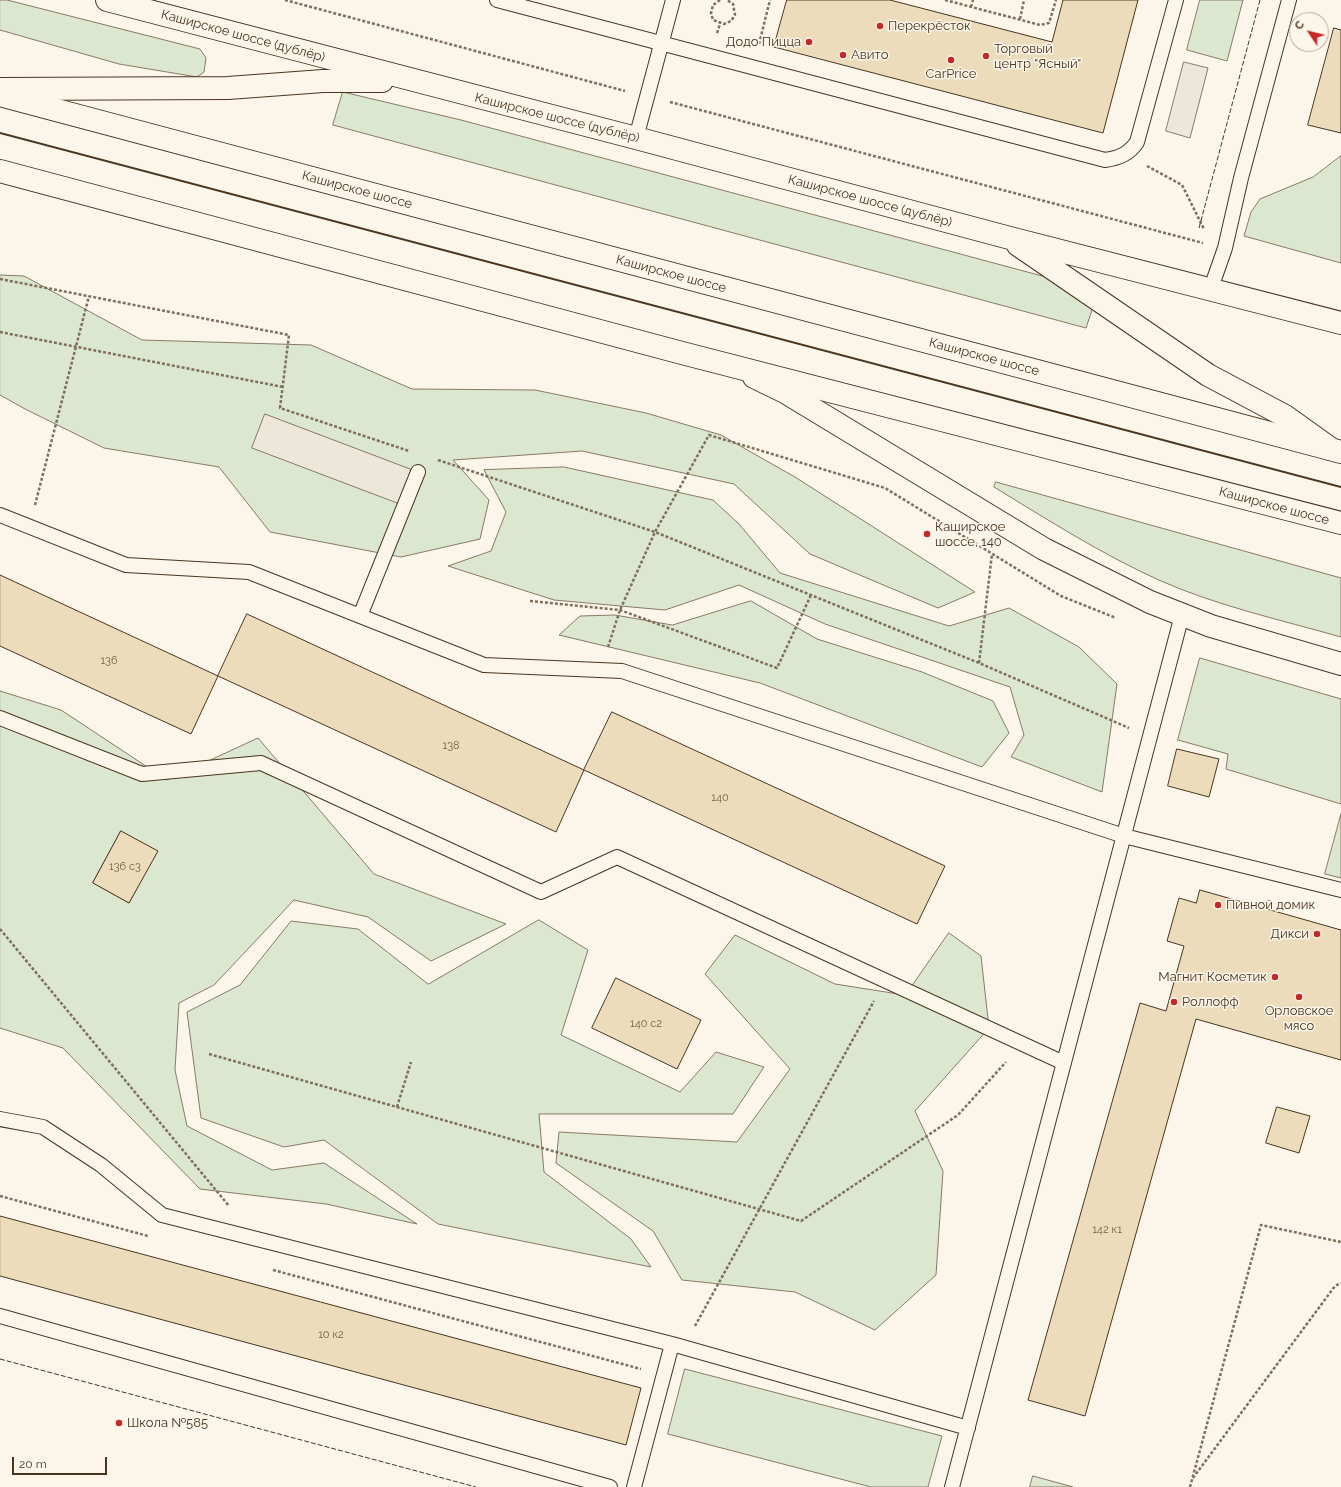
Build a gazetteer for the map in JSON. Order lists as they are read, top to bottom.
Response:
{
  "streets": {
    "main road": ["Каширское шоссе (дублёр)", "Каширское шоссе"]
  },
  "places": [
    "Перекрёсток",
    "Додо Пицца",
    "Авито",
    "Торговый центр \"Ясный\"",
    "CarPrice",
    "Каширское шоссе, 140",
    "Пивной домик",
    "Дикси",
    "Магнит Косметик",
    "Орловское мясо",
    "Роллофф",
    "Школа №585"
  ],
  "house_numbers": [
    "136",
    "138",
    "140",
    "136 с3",
    "140 с2",
    "142 к1",
    "10 к2"
  ],
  "scale_bar": "20 m",
  "north": "top left"
}
